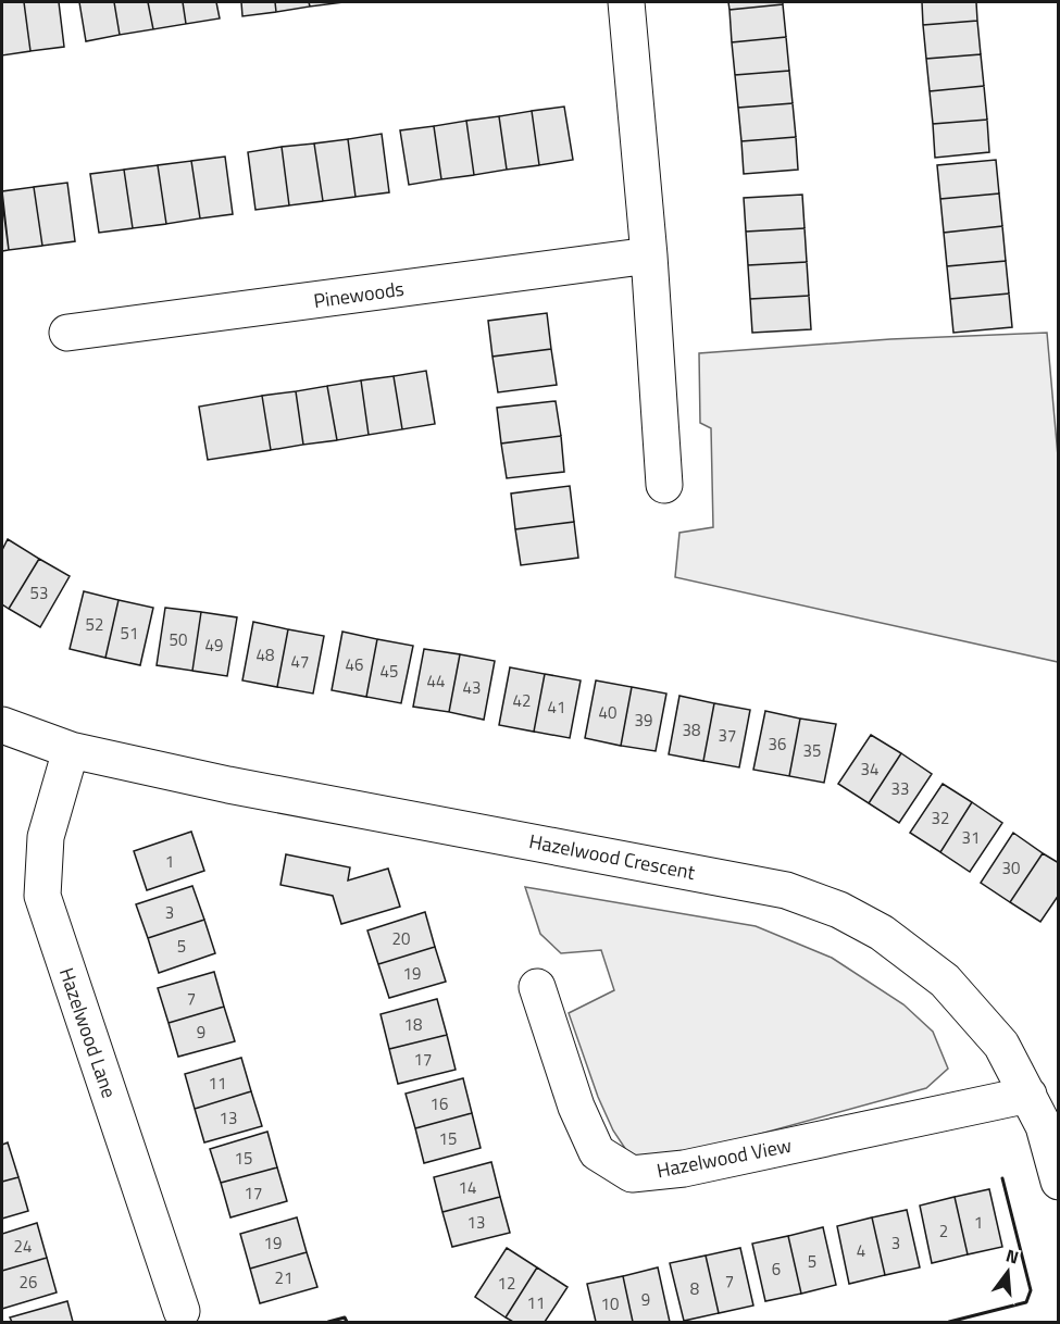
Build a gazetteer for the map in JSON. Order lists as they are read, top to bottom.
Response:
{
  "streets": {
    "street": [
      "Pinewoods",
      "Hazelwood Crescent",
      "Hazelwood Lane",
      "Hazelwood View"
    ]
  },
  "crossings": [
    ["Hazelwood Crescent", "Hazelwood Lane"],
    ["Hazelwood Crescent", "Hazelwood View"]
  ],
  "house_numbers": [
    "53",
    "52",
    "51",
    "50",
    "49",
    "48",
    "47",
    "46",
    "45",
    "44",
    "43",
    "42",
    "41",
    "40",
    "39",
    "38",
    "37",
    "36",
    "35",
    "34",
    "33",
    "32",
    "31",
    "1",
    "30",
    "3",
    "20",
    "5",
    "19",
    "7",
    "18",
    "9",
    "17",
    "11",
    "16",
    "13",
    "15",
    "15",
    "14",
    "17",
    "13",
    "1",
    "2",
    "19",
    "3",
    "24",
    "4",
    "5",
    "6",
    "21",
    "7",
    "26",
    "12",
    "8",
    "9",
    "11",
    "10"
  ],
  "north": "top"
}
